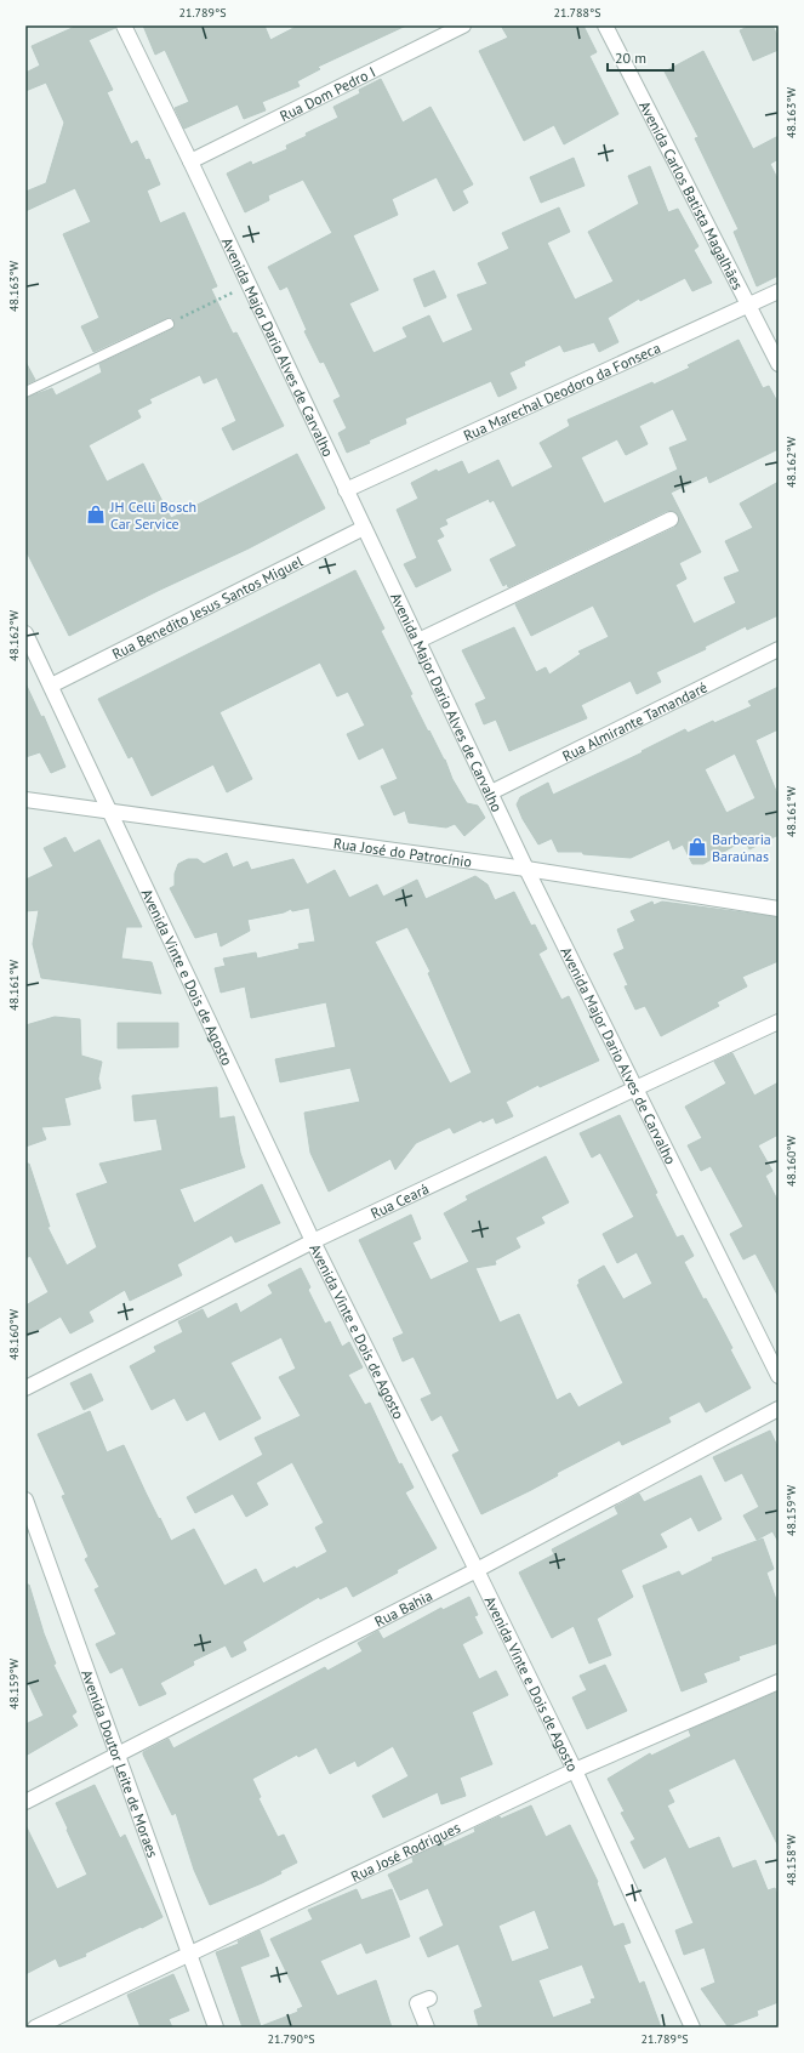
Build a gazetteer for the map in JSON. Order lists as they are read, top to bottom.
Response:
{
  "streets": {
    "street": [
      "Rua Dom Pedro I",
      "Avenida Carlos Batista Magalhães",
      "Avenida Major Dario Alves de Carvalho",
      "Rua Marechal Deodoro da Fonseca",
      "Rua Benedito Jesus Santos Miguel",
      "Rua Almirante Tamandaré",
      "Rua José do Patrocínio",
      "Avenida Vinte e Dois de Agosto",
      "Rua Ceará",
      "Rua Bahia",
      "Avenida Doutor Leite de Moraes",
      "Rua José Rodrigues"
    ]
  },
  "crossings": [
    ["Rua Dom Pedro I", "Avenida Major Dario Alves de Carvalho"],
    ["Avenida Carlos Batista Magalhães", "Rua Marechal Deodoro da Fonseca"],
    ["Avenida Major Dario Alves de Carvalho", "Rua Marechal Deodoro da Fonseca"],
    ["Avenida Major Dario Alves de Carvalho", "Rua Benedito Jesus Santos Miguel"],
    ["Avenida Major Dario Alves de Carvalho", "Rua Almirante Tamandaré"],
    ["Avenida Major Dario Alves de Carvalho", "Rua José do Patrocínio"],
    ["Avenida Major Dario Alves de Carvalho", "Rua Ceará"],
    ["Rua Benedito Jesus Santos Miguel", "Avenida Vinte e Dois de Agosto"],
    ["Rua José do Patrocínio", "Avenida Vinte e Dois de Agosto"],
    ["Avenida Vinte e Dois de Agosto", "Rua Ceará"],
    ["Avenida Vinte e Dois de Agosto", "Rua Bahia"],
    ["Avenida Vinte e Dois de Agosto", "Rua José Rodrigues"],
    ["Rua Bahia", "Avenida Doutor Leite de Moraes"],
    ["Avenida Doutor Leite de Moraes", "Rua José Rodrigues"]
  ],
  "places": {
    "shop": ["JH Celli Bosch Car Service", "Barbearia Baraúnas"]
  },
  "scale_bar": "20 m",
  "coordinates": [
    "21.789°S",
    "21.788°S",
    "48.163°W",
    "48.162°W",
    "48.161°W",
    "48.160°W",
    "48.159°W",
    "48.158°W",
    "21.790°S"
  ]
}
